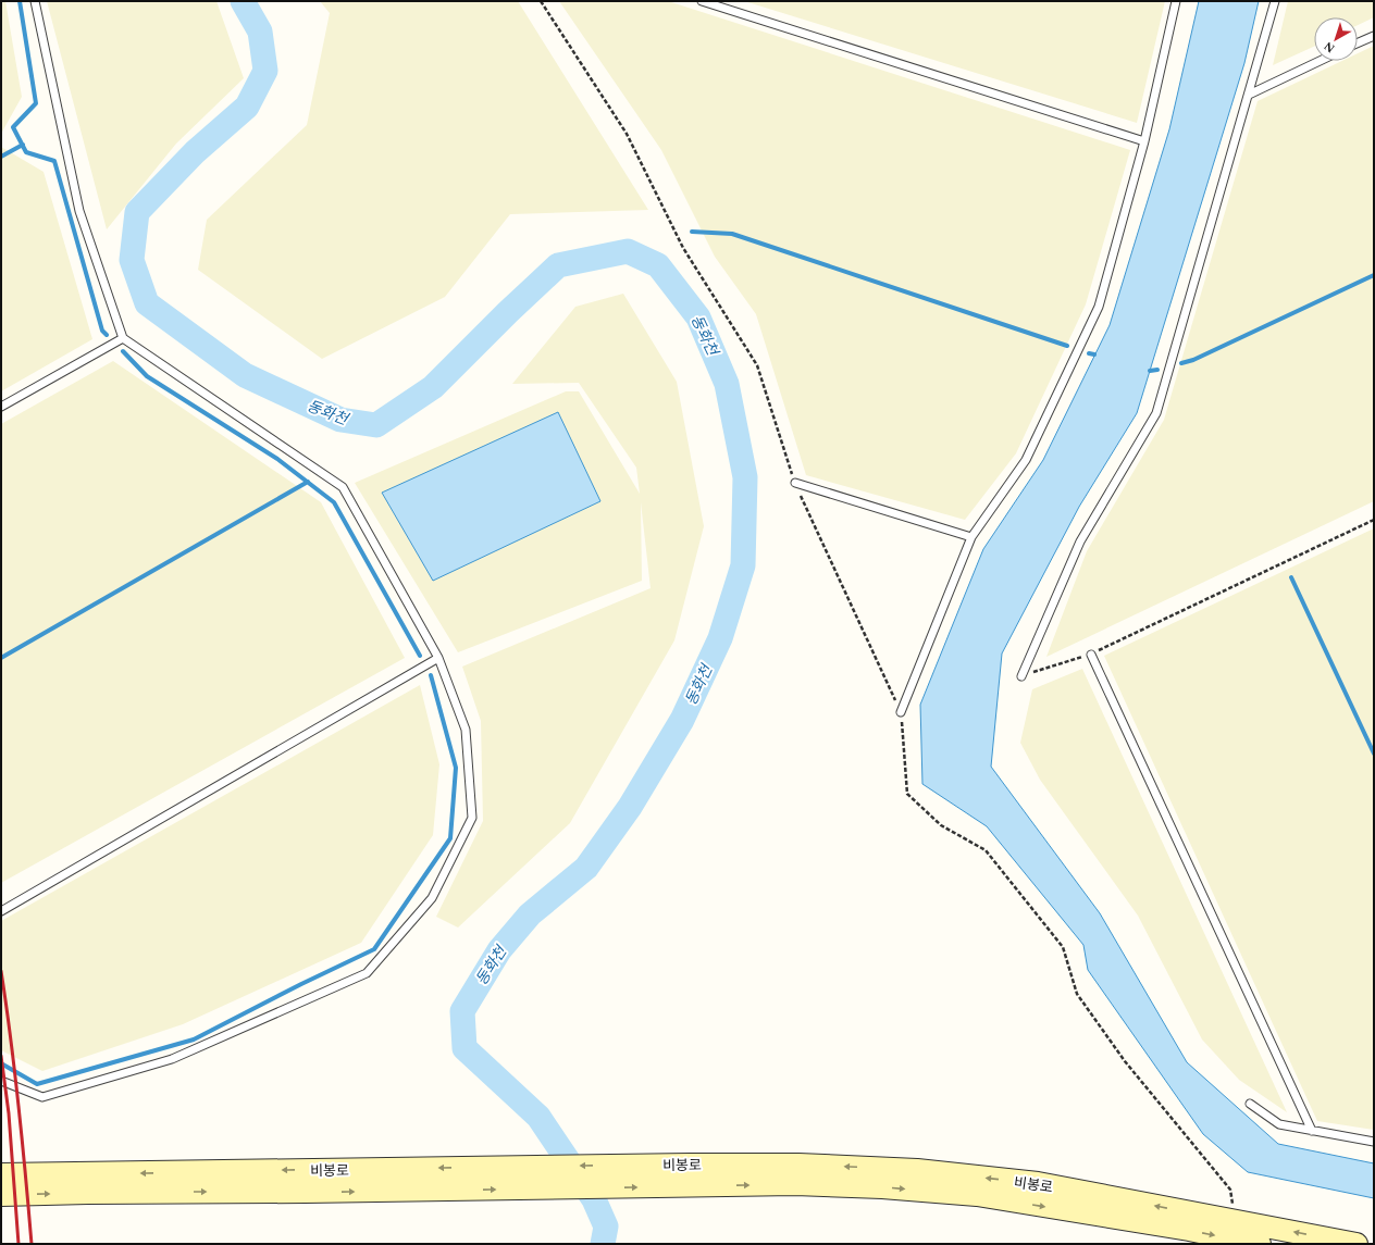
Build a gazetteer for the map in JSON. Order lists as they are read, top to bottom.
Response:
{
  "streets": {
    "street": ["비봉로"]
  },
  "water": ["동화천"],
  "north": "bottom left"
}
